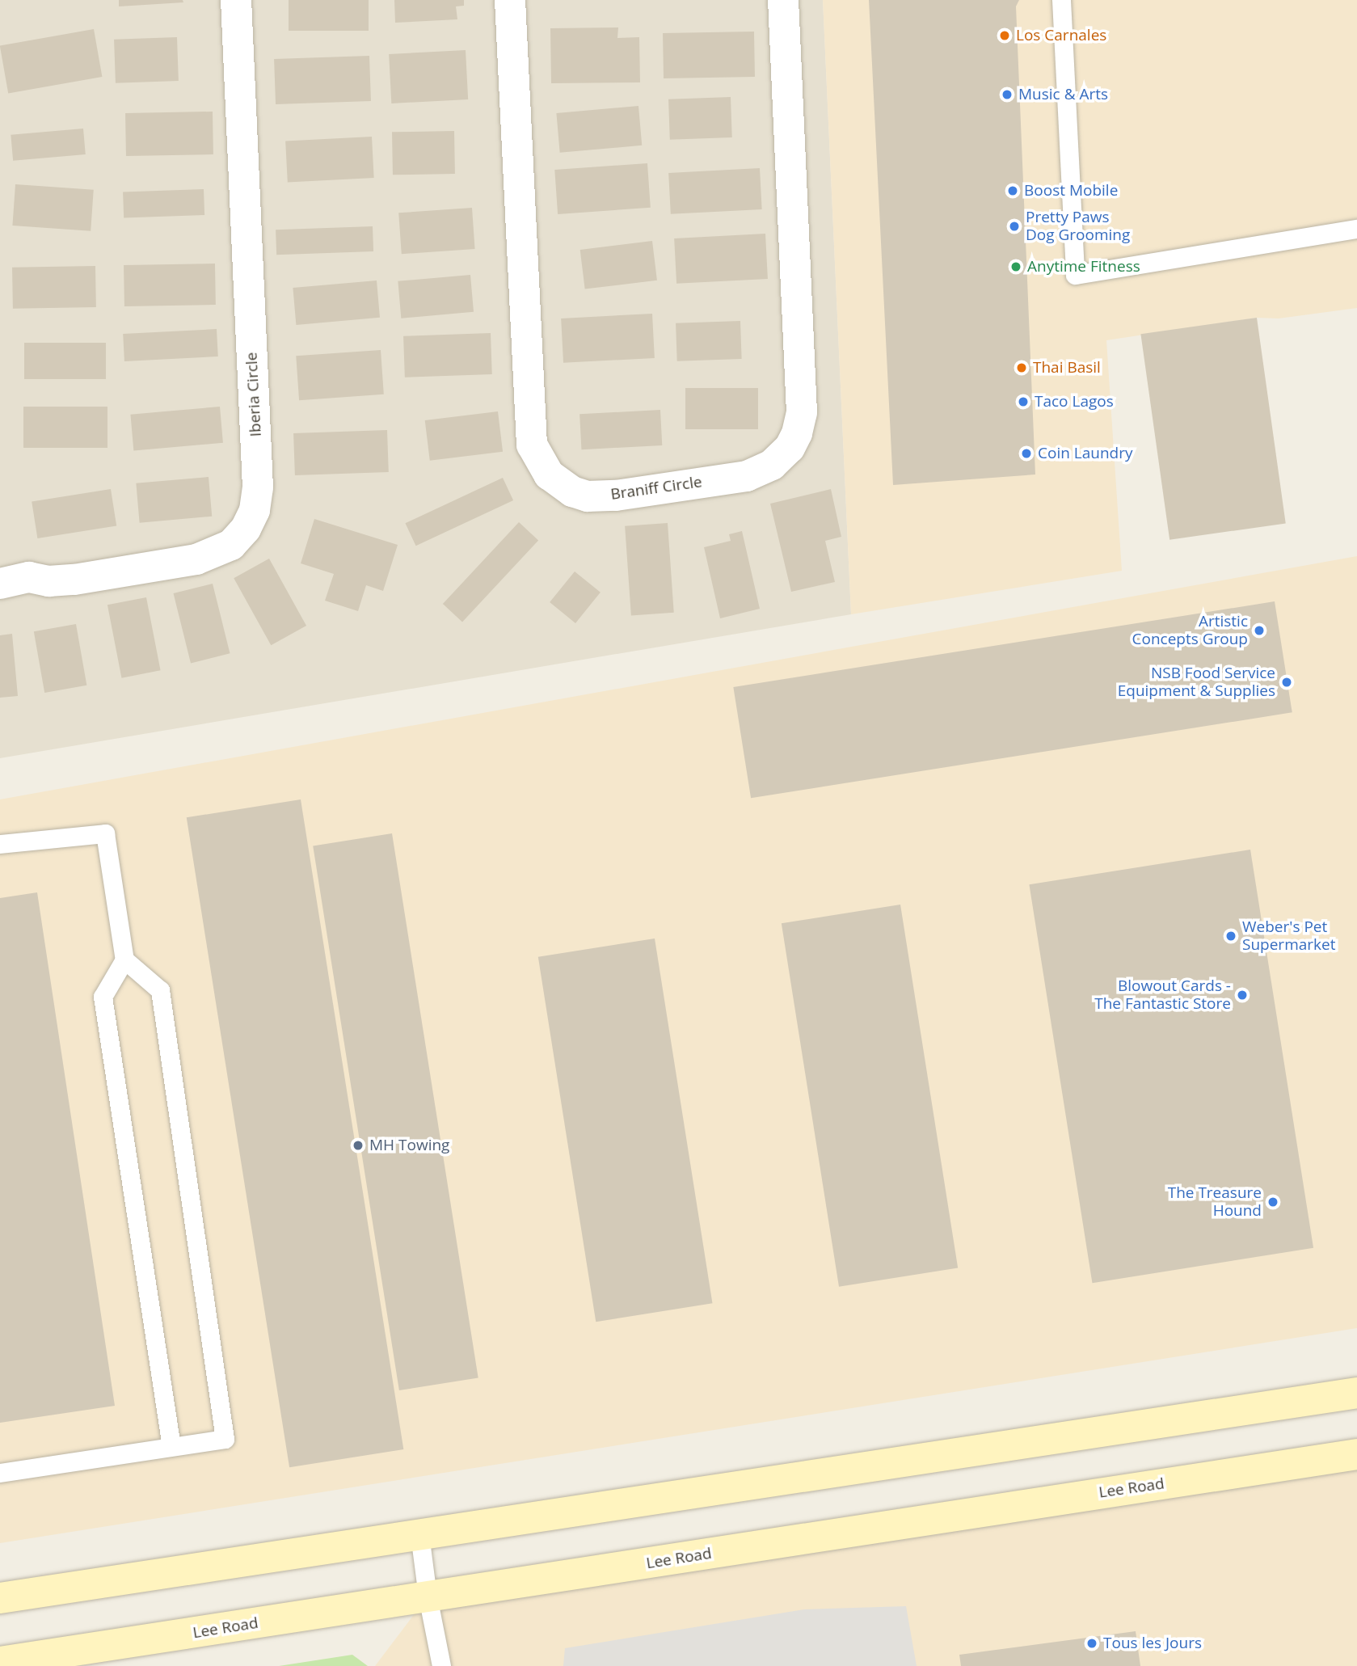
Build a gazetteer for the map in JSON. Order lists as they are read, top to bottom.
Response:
{
  "streets": {
    "street": ["Iberia Circle", "Braniff Circle", "Lee Road"]
  },
  "places": [
    "Los Carnales",
    "Music & Arts",
    "Boost Mobile",
    "Pretty Paws Dog Grooming",
    "Anytime Fitness",
    "Thai Basil",
    "Taco Lagos",
    "Coin Laundry",
    "Artistic Concepts Group",
    "NSB Food Service Equipment & Supplies",
    "Weber's Pet Supermarket",
    "Blowout Cards - The Fantastic Store",
    "MH Towing",
    "The Treasure Hound",
    "Tous les Jours"
  ]
}
